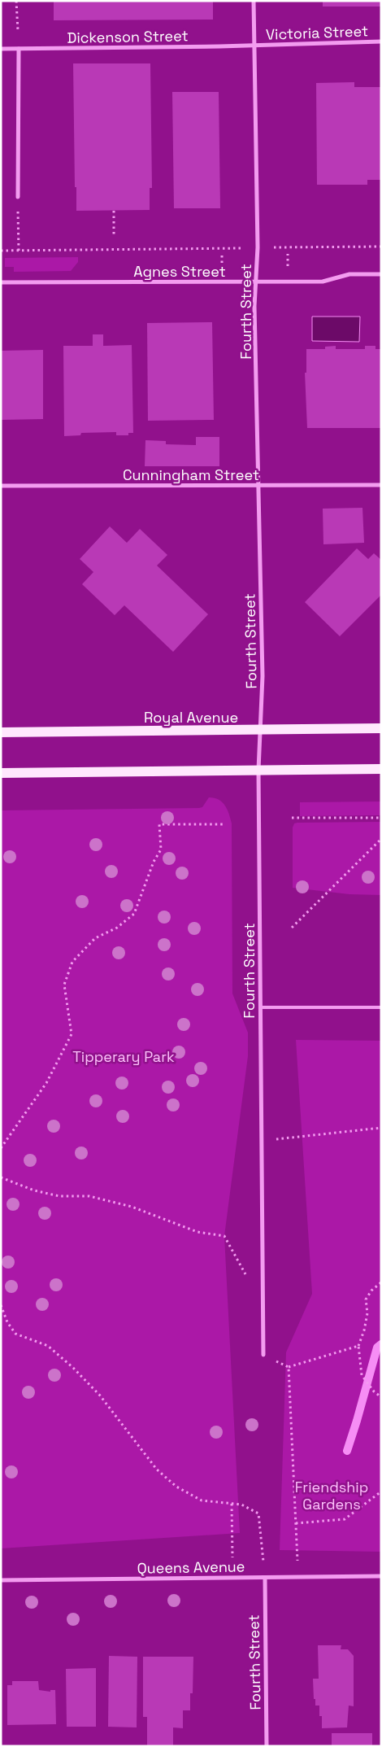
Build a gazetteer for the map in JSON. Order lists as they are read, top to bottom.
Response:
{
  "streets": {
    "main road": ["Royal Avenue"],
    "street": [
      "Victoria Street",
      "Dickenson Street",
      "Agnes Street",
      "Fourth Street",
      "Cunningham Street",
      "Queens Avenue"
    ]
  },
  "crossings": [
    ["Victoria Street", "Dickenson Street"],
    ["Victoria Street", "Fourth Street"],
    ["Dickenson Street", "Fourth Street"],
    ["Agnes Street", "Fourth Street"],
    ["Fourth Street", "Cunningham Street"],
    ["Fourth Street", "Royal Avenue"],
    ["Fourth Street", "Queens Avenue"]
  ],
  "parks": ["Tipperary Park", "Friendship Gardens"]
}
